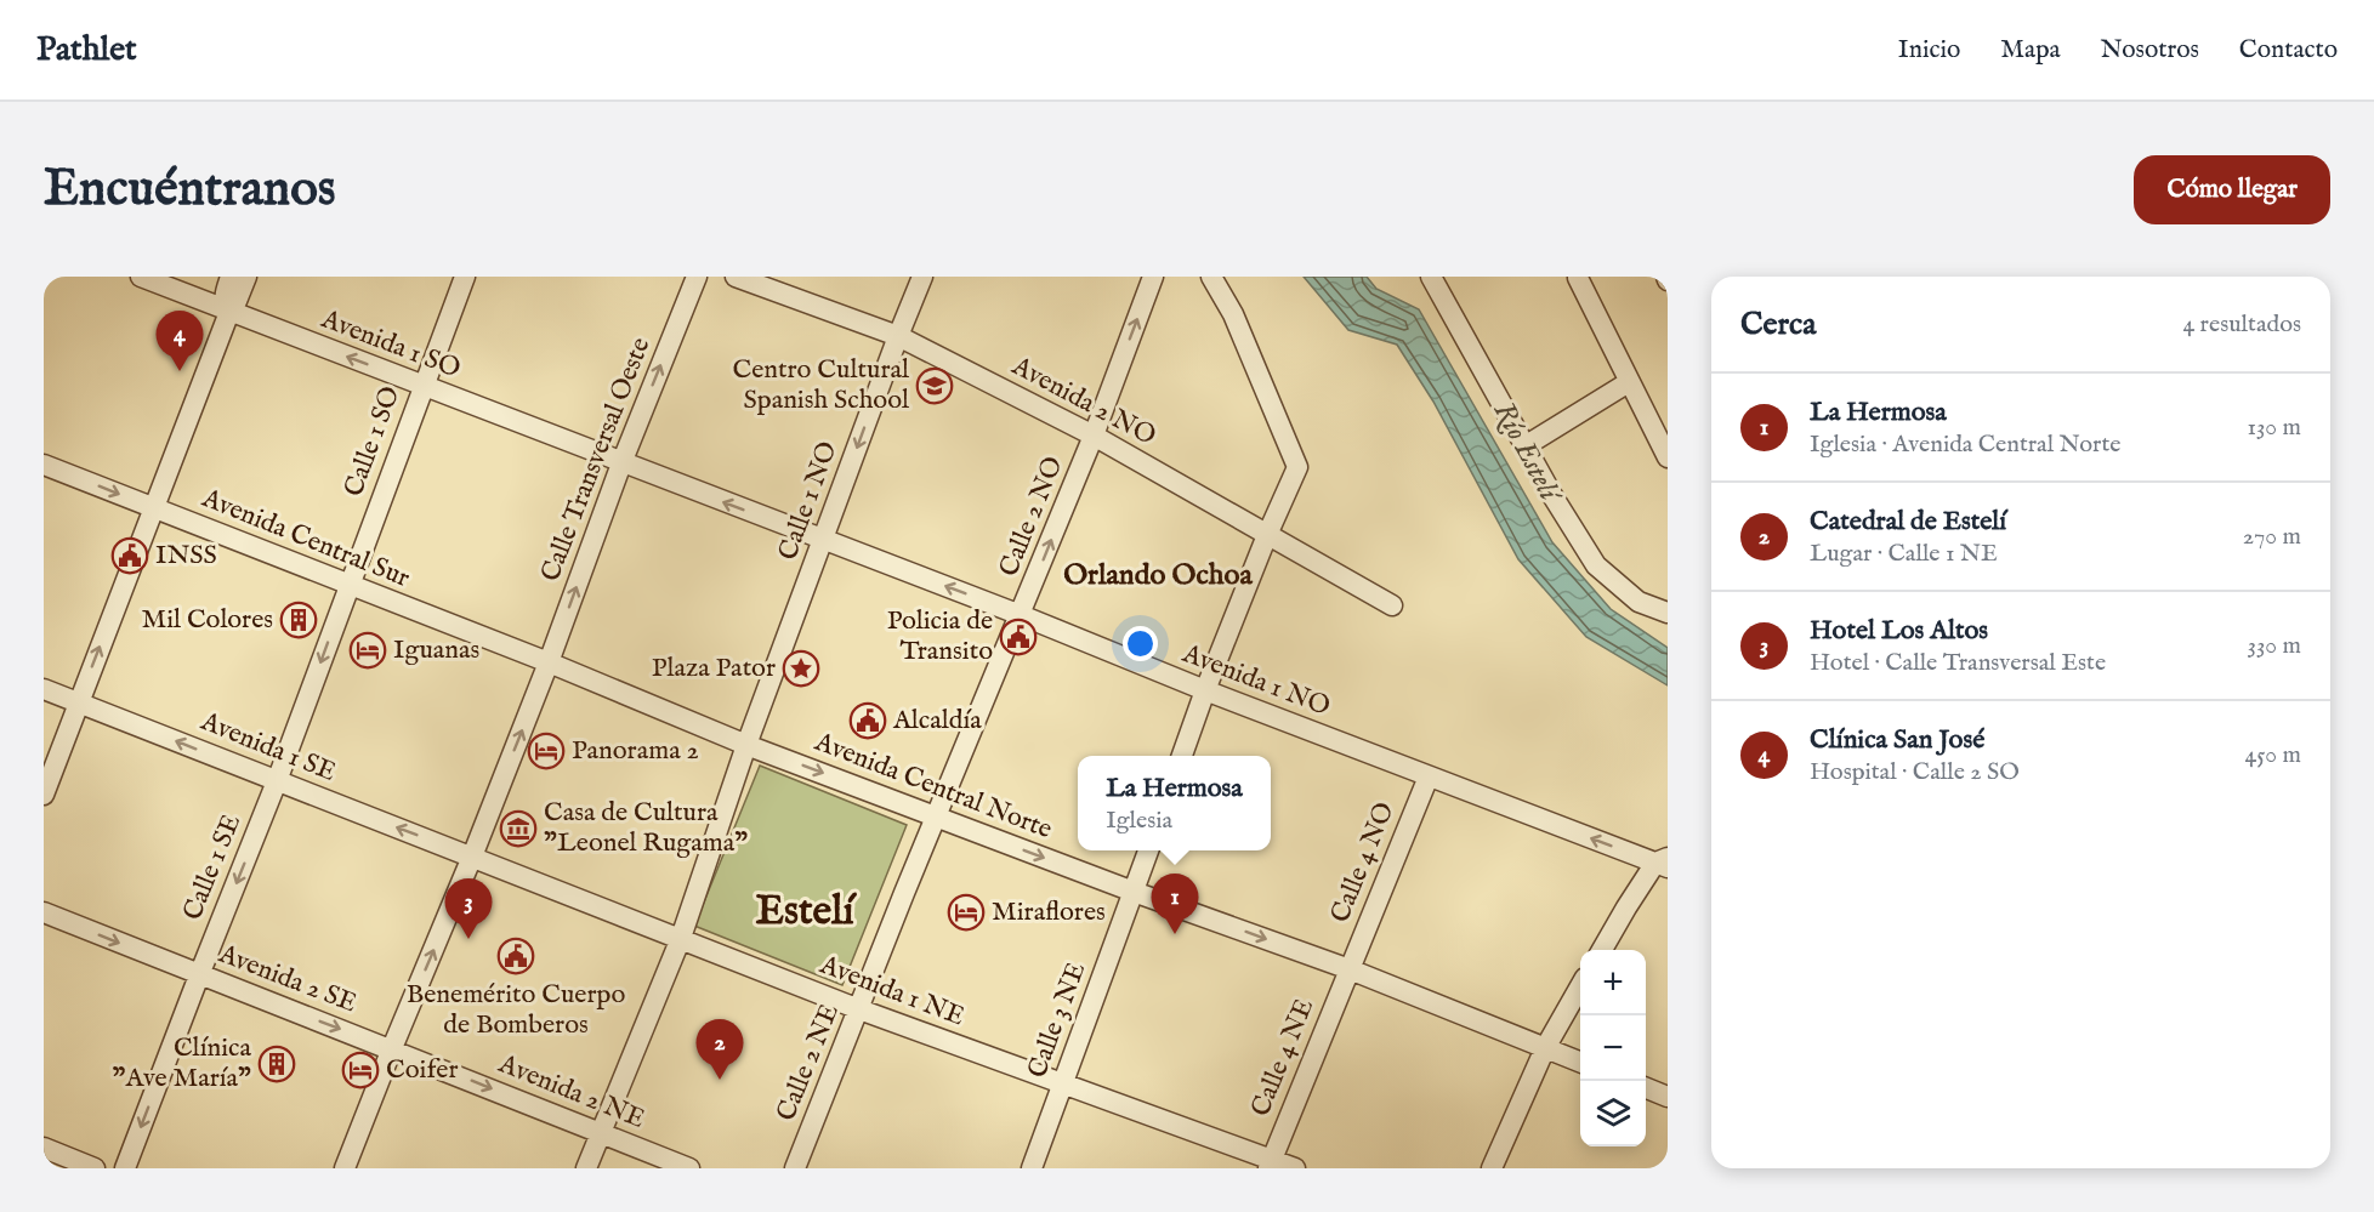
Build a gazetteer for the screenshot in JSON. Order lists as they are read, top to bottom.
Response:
{
  "streets": {
    "street": [
      "Avenida 1 SO",
      "Avenida 2 NO",
      "Calle 1 SO",
      "Calle Transversal Oeste",
      "Calle 1 NO",
      "Calle 2 NO",
      "Avenida Central Sur",
      "Avenida 1 NO",
      "Avenida 1 SE",
      "Avenida Central Norte",
      "Calle 4 NO",
      "Calle 1 SE",
      "Avenida 2 SE",
      "Avenida 1 NE",
      "Calle 3 NE",
      "Calle 4 NE",
      "Calle 2 NE",
      "Avenida 2 NE"
    ]
  },
  "crossings": [
    ["Avenida 1 SO", "Calle 1 SO"],
    ["Avenida 1 SO", "Calle Transversal Oeste"],
    ["Avenida 1 SO", "Avenida 1 NO"],
    ["Avenida 2 NO", "Calle 1 NO"],
    ["Avenida 2 NO", "Calle 2 NO"],
    ["Calle 1 SO", "Avenida Central Sur"],
    ["Calle 1 SO", "Calle 1 SE"],
    ["Calle Transversal Oeste", "Avenida Central Sur"],
    ["Calle Transversal Oeste", "Avenida 1 NO"],
    ["Calle Transversal Oeste", "Avenida 1 SE"],
    ["Calle Transversal Oeste", "Avenida Central Norte"],
    ["Calle Transversal Oeste", "Avenida 2 SE"],
    ["Calle Transversal Oeste", "Avenida 1 NE"],
    ["Calle Transversal Oeste", "Avenida 2 NE"],
    ["Calle 1 NO", "Avenida 1 NO"],
    ["Calle 1 NO", "Avenida Central Norte"],
    ["Calle 1 NO", "Avenida 1 NE"],
    ["Calle 1 NO", "Avenida 2 NE"],
    ["Calle 2 NO", "Avenida 1 NO"],
    ["Calle 2 NO", "Avenida Central Norte"],
    ["Calle 2 NO", "Calle 2 NE"],
    ["Avenida Central Sur", "Avenida Central Norte"],
    ["Avenida Central Sur", "Calle 1 SE"],
    ["Avenida 1 NO", "Calle 4 NO"],
    ["Avenida 1 SE", "Calle 1 SE"],
    ["Avenida 1 SE", "Avenida 1 NE"],
    ["Avenida Central Norte", "Calle 4 NO"],
    ["Avenida Central Norte", "Calle 3 NE"],
    ["Avenida Central Norte", "Calle 4 NE"],
    ["Avenida Central Norte", "Calle 2 NE"],
    ["Calle 4 NO", "Calle 4 NE"],
    ["Calle 1 SE", "Avenida 2 SE"],
    ["Avenida 2 SE", "Avenida 2 NE"],
    ["Avenida 1 NE", "Calle 3 NE"],
    ["Avenida 1 NE", "Calle 4 NE"],
    ["Avenida 1 NE", "Calle 2 NE"]
  ],
  "one_way": [
    "Avenida 1 SO",
    "Calle Transversal Oeste",
    "Calle 2 NO",
    "Avenida 1 NO",
    "Avenida 1 SE",
    "Avenida Central Norte",
    "Calle 1 SE",
    "Avenida 2 SE",
    "Avenida 2 NE"
  ],
  "districts": ["Orlando Ochoa", "Estelí"],
  "water": ["Río Estelí"],
  "places": {
    "school or university": ["Centro Cultural Spanish School"],
    "public building": [
      "INSS",
      "Policia de Transito",
      "Alcaldía",
      "Benemérito Cuerpo de Bomberos"
    ],
    "building": ["Mil Colores", "Clínica \"Ave María\""],
    "hotel": [
      "Iguanas",
      "Panorama 2",
      "Miraflores",
      "Coifer"
    ],
    "place": ["Plaza Pator"],
    "museum": ["Casa de Cultura \"Leonel Rugama\""]
  },
  "page": {
    "header": "Pathlet",
    "nav": [
      "Inicio",
      "Mapa",
      "Nosotros",
      "Contacto"
    ],
    "buttons": "Cómo llegar",
    "title": "Encuéntranos",
    "heading": ["Cerca", "4 resultados"],
    "pins": [
      "4",
      "1",
      "3",
      "2"
    ],
    "list": [
      {
        "mark": "1",
        "name": "La Hermosa",
        "note": "Iglesia · Avenida Central Norte",
        "value": "130 m"
      },
      {
        "mark": "2",
        "name": "Catedral de Estelí",
        "note": "Lugar · Calle 1 NE",
        "value": "270 m"
      },
      {
        "mark": "3",
        "name": "Hotel Los Altos",
        "note": "Hotel · Calle Transversal Este",
        "value": "330 m"
      },
      {
        "mark": "4",
        "name": "Clínica San José",
        "note": "Hospital · Calle 2 SO",
        "value": "450 m"
      }
    ],
    "popup": ["La Hermosa", "Iglesia"],
    "map_buttons": ["+", "−"]
  }
}
